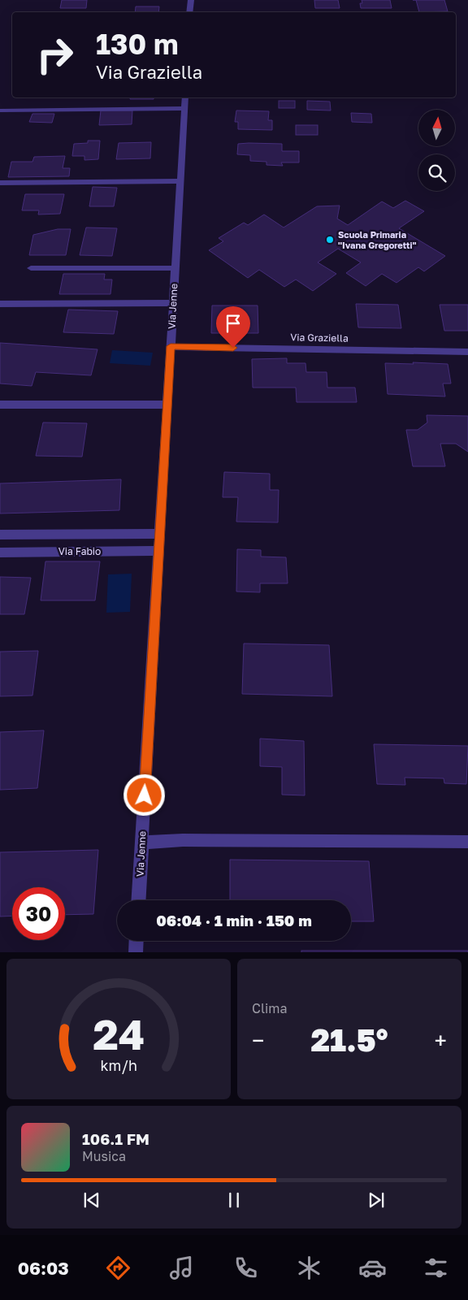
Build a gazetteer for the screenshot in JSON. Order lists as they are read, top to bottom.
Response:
{
  "streets": {
    "street": ["Via Jenne", "Via Graziella", "Via Fabio"]
  },
  "crossings": [
    ["Via Jenne", "Via Graziella"],
    ["Via Jenne", "Via Fabio"]
  ],
  "places": ["Scuola Primaria \"Ivana Gregoretti\""],
  "north": "top",
  "page": {
    "turn": ["130 m", "Via Graziella"],
    "limit": "30",
    "trip": "06:04 · 1 min · 150 m",
    "tile": "Clima",
    "heat": ["−", "21.5°", "+"],
    "song": ["106.1 FM", "Musica"],
    "tabs": "06:03",
    "gauge": ["24", "km/h"]
  }
}
